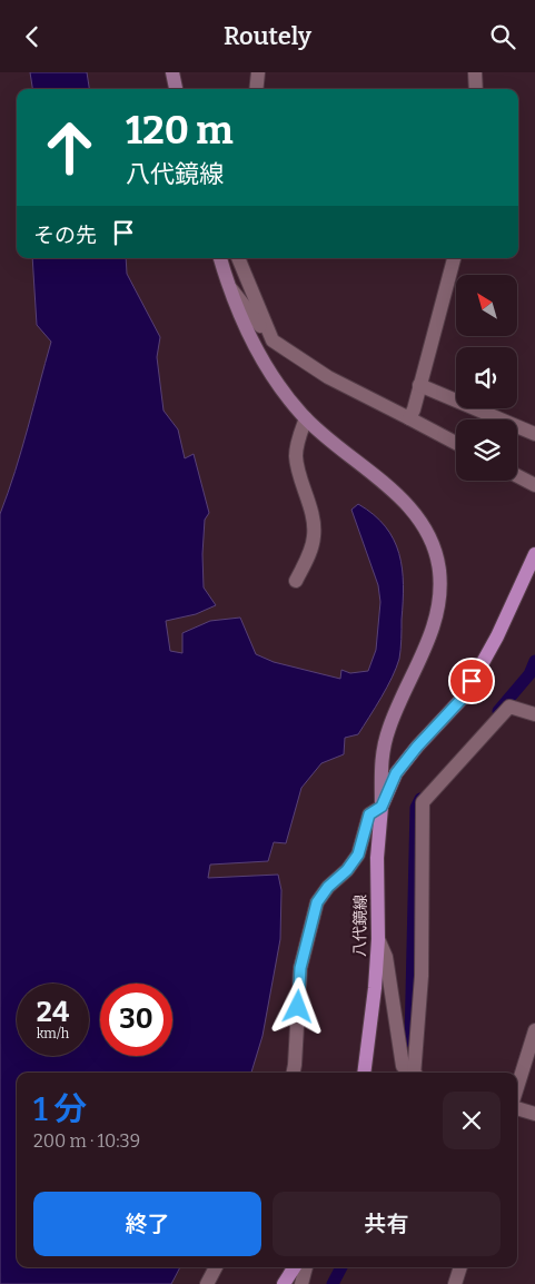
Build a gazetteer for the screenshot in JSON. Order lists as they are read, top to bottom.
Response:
{
  "streets": {
    "main road": ["八代鏡線"]
  },
  "north": "top left",
  "page": {
    "header": "Routely",
    "turn": ["120 m", "八代鏡線"],
    "then": "その先",
    "speed": "24 km/h",
    "limit": "30",
    "heading": ["1 分", "200 m · 10:39"],
    "buttons": ["終了", "共有"]
  }
}
